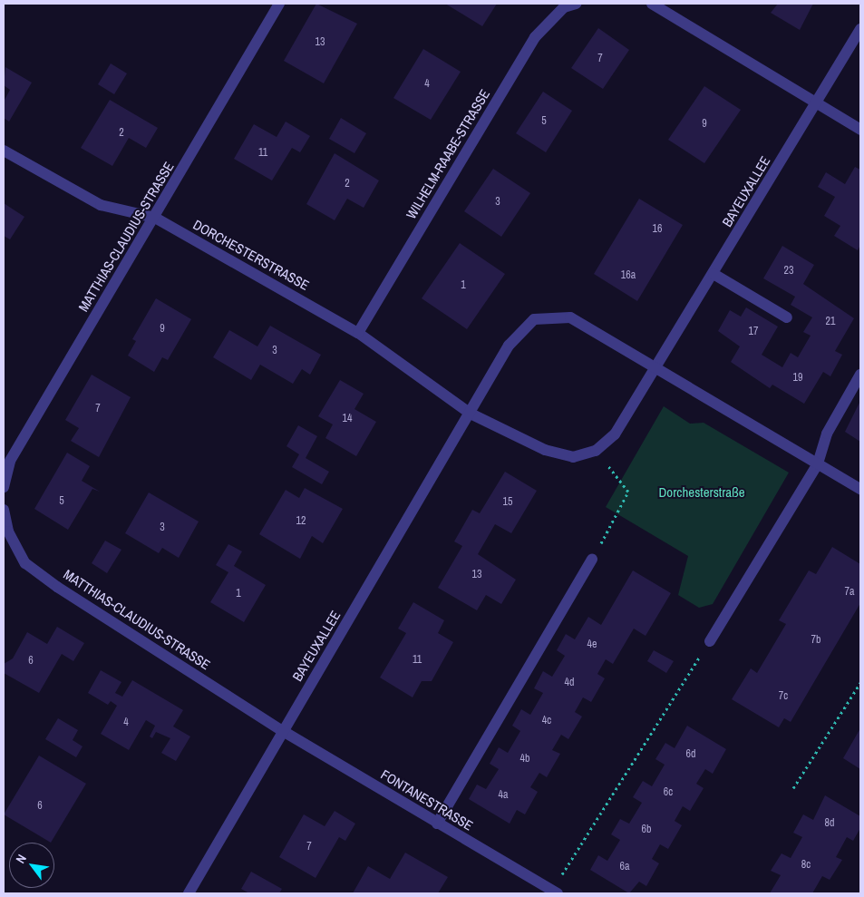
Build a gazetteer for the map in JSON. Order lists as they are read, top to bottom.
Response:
{
  "streets": {
    "street": [
      "WILHELM-RAABE-STRASSE",
      "BAYEUXALLEE",
      "MATTHIAS-CLAUDIUS-STRASSE",
      "DORCHESTERSTRASSE",
      "FONTANESTRASSE"
    ]
  },
  "crossings": [
    ["WILHELM-RAABE-STRASSE", "DORCHESTERSTRASSE"],
    ["BAYEUXALLEE", "MATTHIAS-CLAUDIUS-STRASSE"],
    ["BAYEUXALLEE", "DORCHESTERSTRASSE"],
    ["BAYEUXALLEE", "FONTANESTRASSE"],
    ["MATTHIAS-CLAUDIUS-STRASSE", "DORCHESTERSTRASSE"],
    ["MATTHIAS-CLAUDIUS-STRASSE", "FONTANESTRASSE"]
  ],
  "parks": ["Dorchesterstraße"],
  "house_numbers": [
    "13",
    "7",
    "4",
    "5",
    "9",
    "2",
    "11",
    "2",
    "3",
    "16",
    "23",
    "16a",
    "1",
    "21",
    "9",
    "17",
    "3",
    "19",
    "7",
    "14",
    "5",
    "15",
    "12",
    "3",
    "13",
    "7a",
    "1",
    "7b",
    "4e",
    "11",
    "6",
    "4d",
    "7c",
    "4c",
    "4",
    "6d",
    "4b",
    "6c",
    "4a",
    "6",
    "8d",
    "6b",
    "7",
    "8c",
    "6a"
  ],
  "north": "top left"
}
